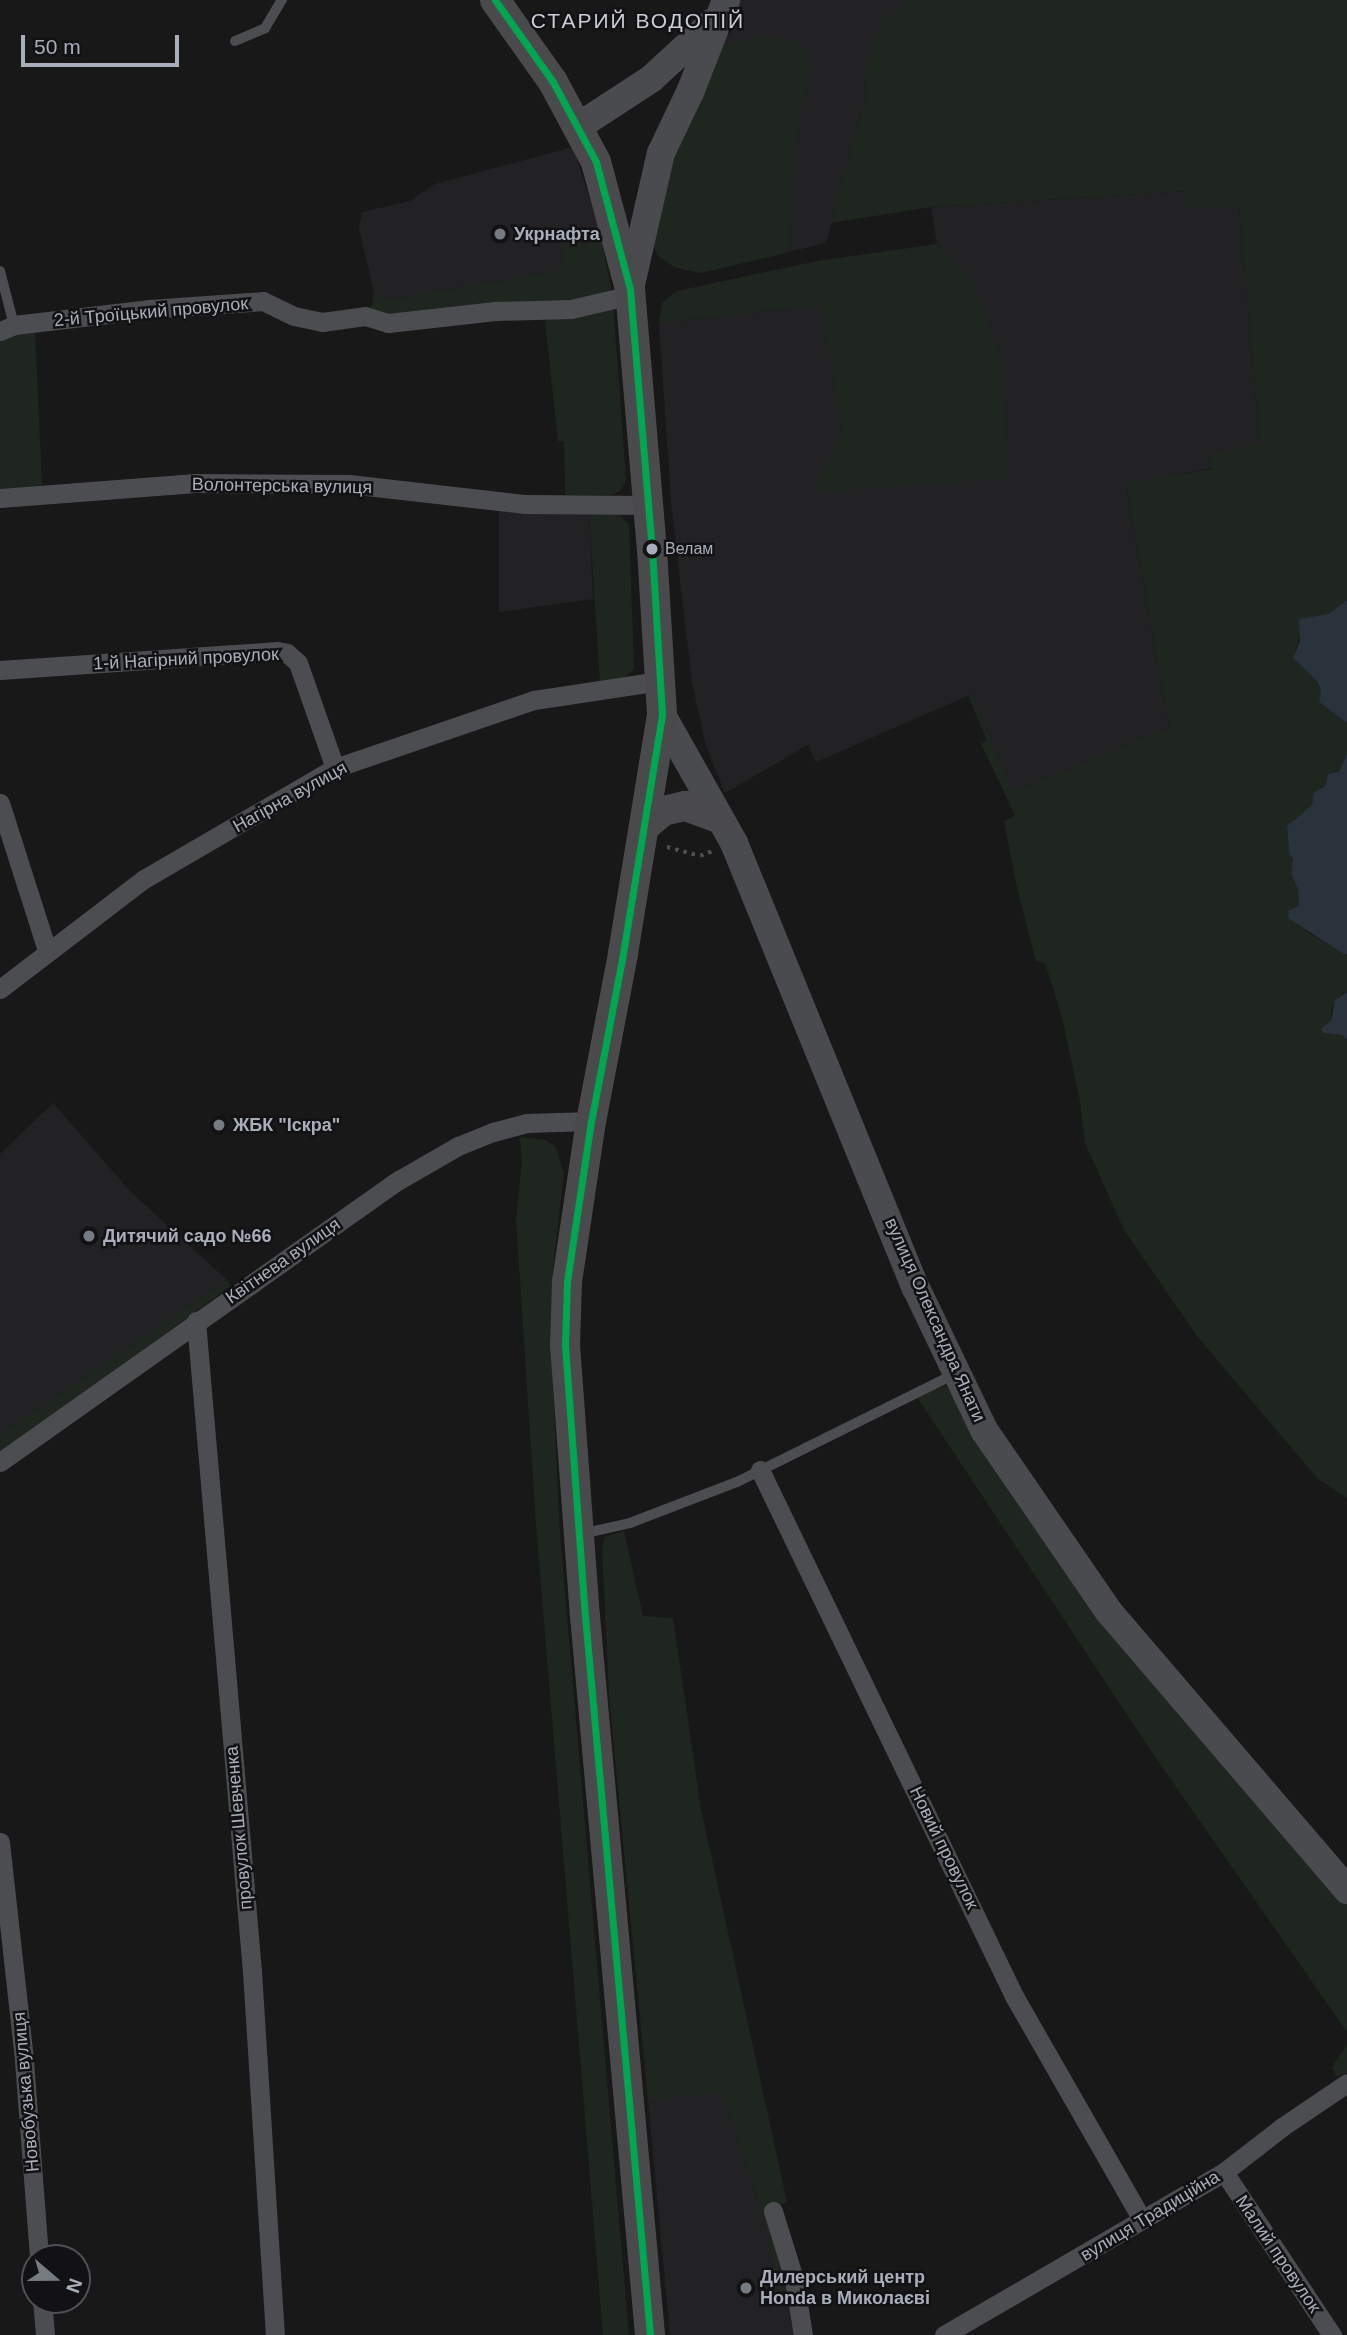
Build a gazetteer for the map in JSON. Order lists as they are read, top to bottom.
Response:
{
  "streets": {
    "street": [
      "2-й Троїцький провулок",
      "Волонтерська вулиця",
      "1-й Нагірний провулок",
      "Нагірна вулиця",
      "Квітнева вулиця",
      "вулиця Олександра Янати",
      "провулок Шевченка",
      "Новий провулок",
      "Новобузька вулиця",
      "вулиця Традиційна",
      "Малий провулок"
    ]
  },
  "crossings": [
    ["1-й Нагірний провулок", "Нагірна вулиця"],
    ["Квітнева вулиця", "провулок Шевченка"],
    ["Новий провулок", "вулиця Традиційна"],
    ["вулиця Традиційна", "Малий провулок"]
  ],
  "districts": ["СТАРИЙ ВОДОПІЙ"],
  "places": [
    "Укрнафта",
    "Велам",
    "ЖБК \"Іскра\"",
    "Дитячий садо №66",
    "Дилерський центр Honda в Миколаєві"
  ],
  "scale_bar": "50 m",
  "north": "right"
}
